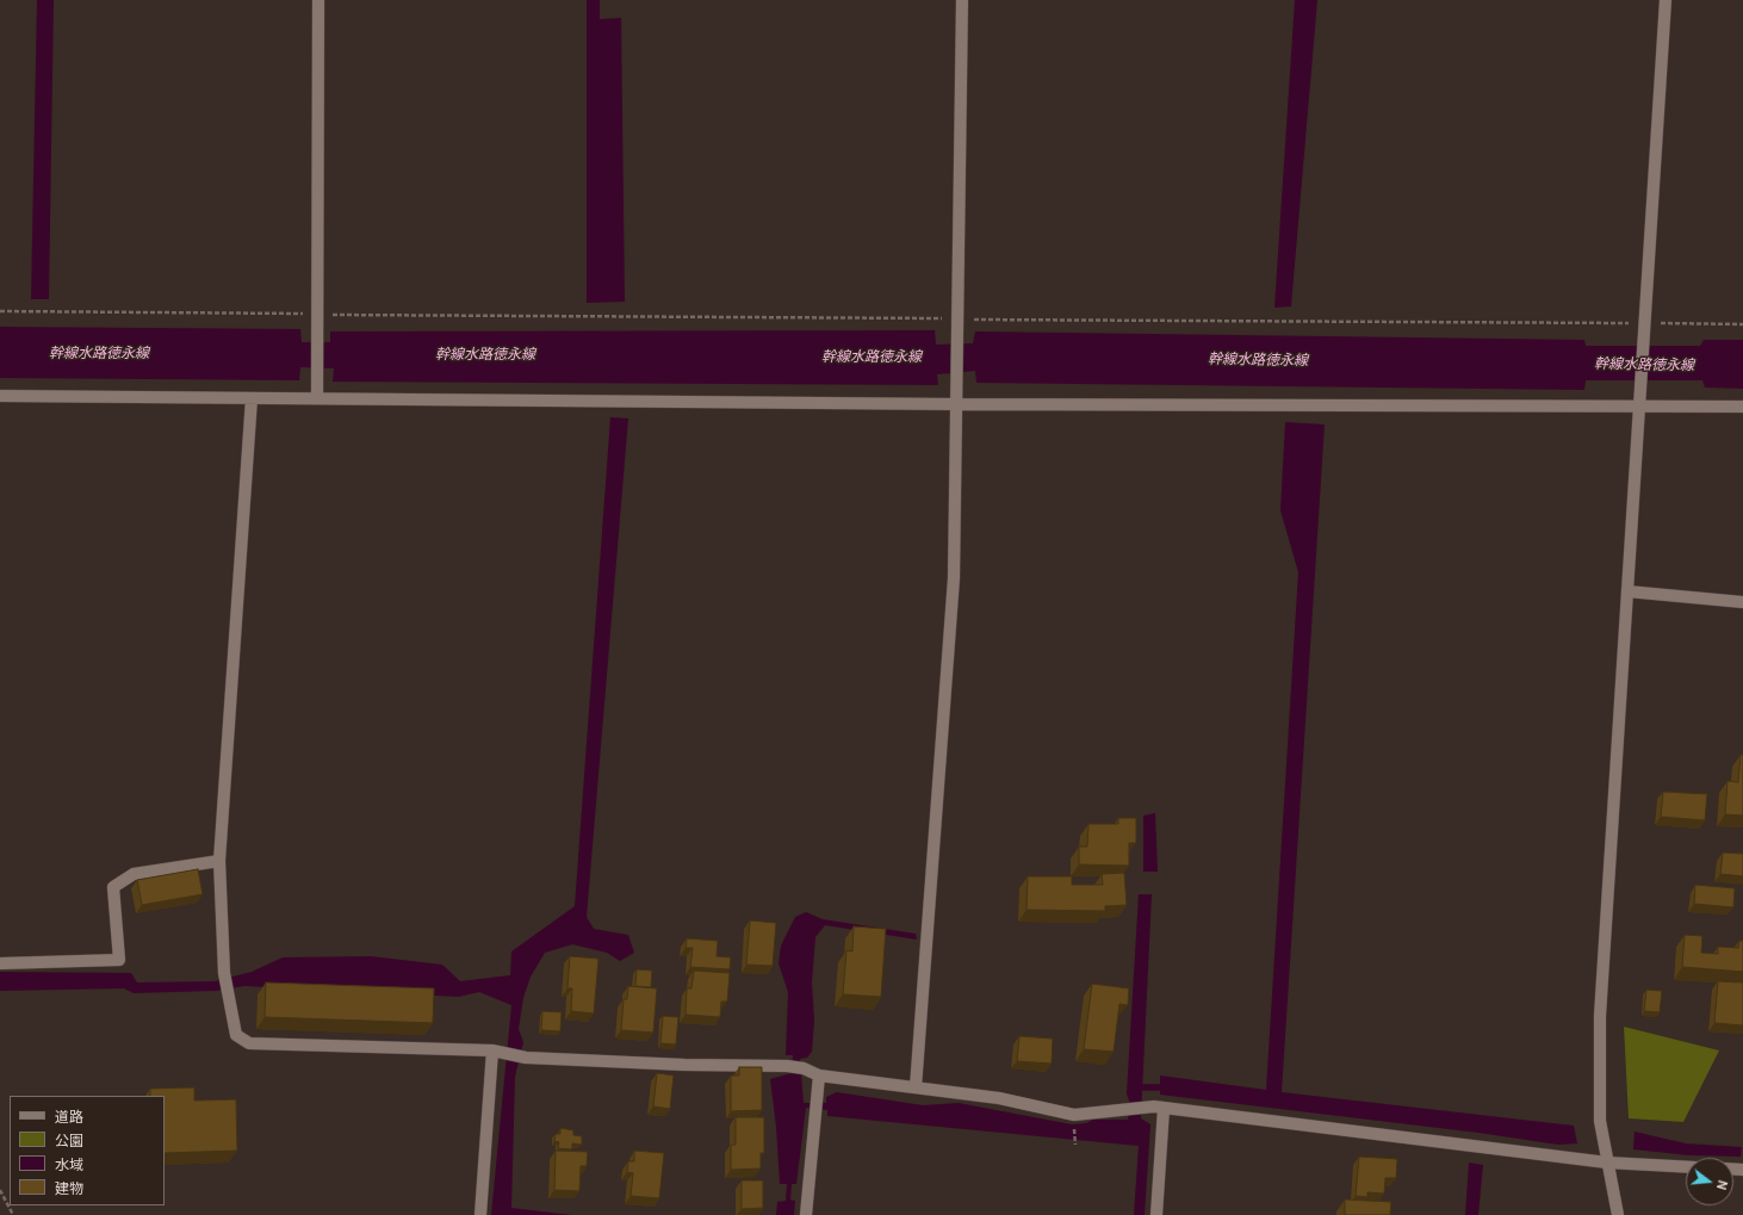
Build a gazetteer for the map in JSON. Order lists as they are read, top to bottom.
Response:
{
  "water": ["幹線水路徳永線"],
  "legend": [
    "道路",
    "公園",
    "水域",
    "建物"
  ],
  "north": "right"
}
